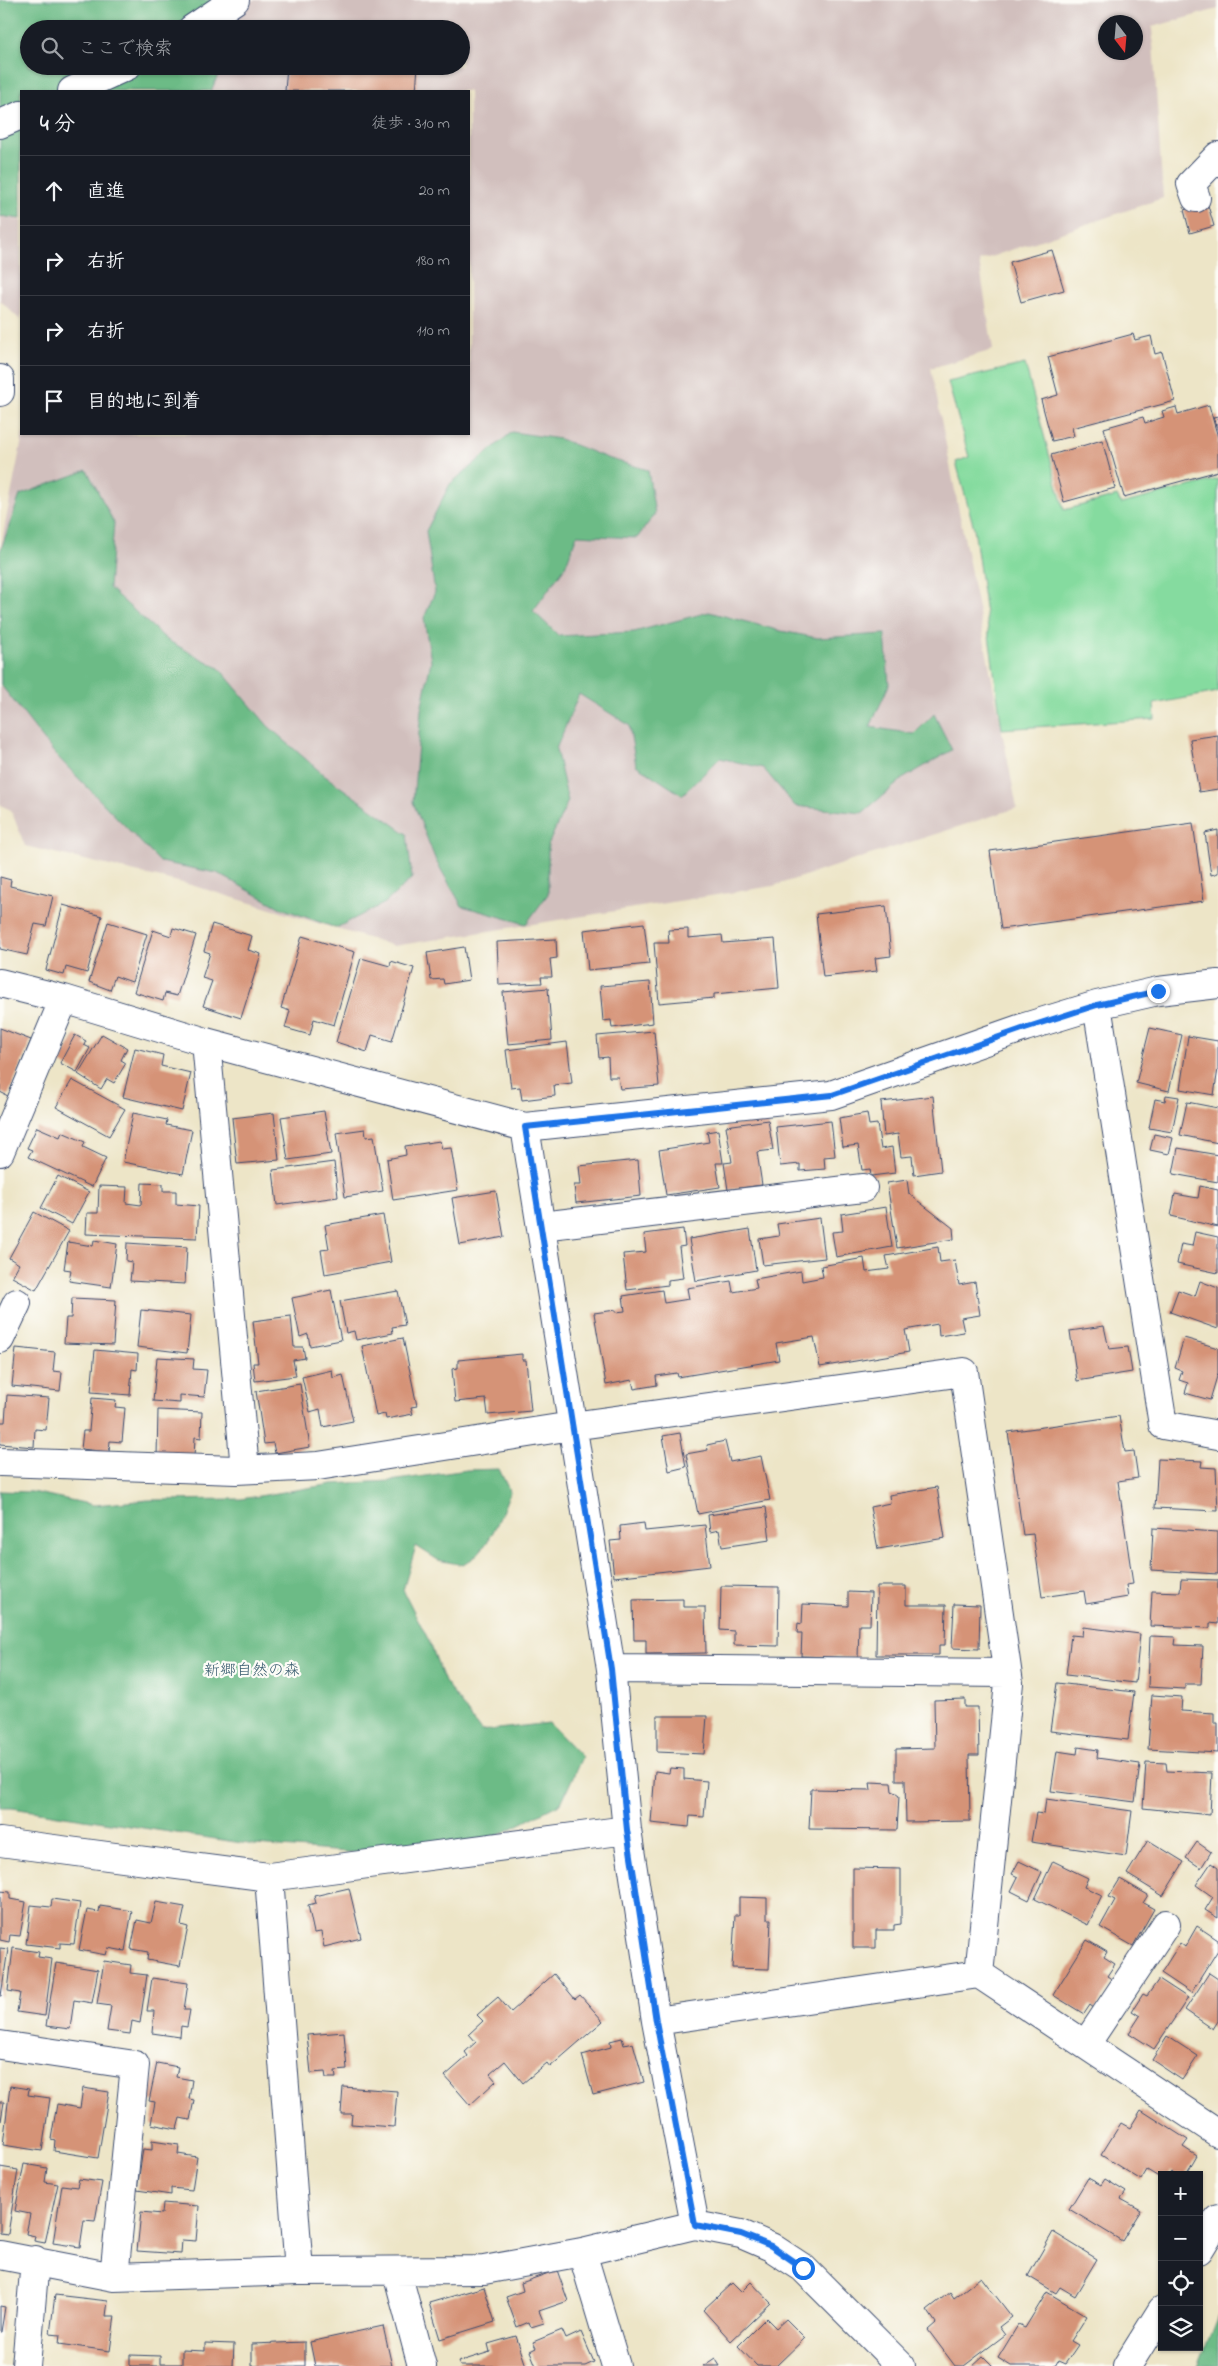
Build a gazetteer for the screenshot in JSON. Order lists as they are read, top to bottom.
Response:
{
  "parks": ["新郷自然の森"],
  "north": "bottom",
  "page": {
    "search": "ここで検索",
    "heading": ["4 分", "徒歩 · 310 m"],
    "list": [
      ["直進", "20 m"],
      ["右折", "180 m"],
      ["右折", "110 m"],
      "目的地に到着"
    ],
    "map_buttons": ["+", "−"]
  }
}
